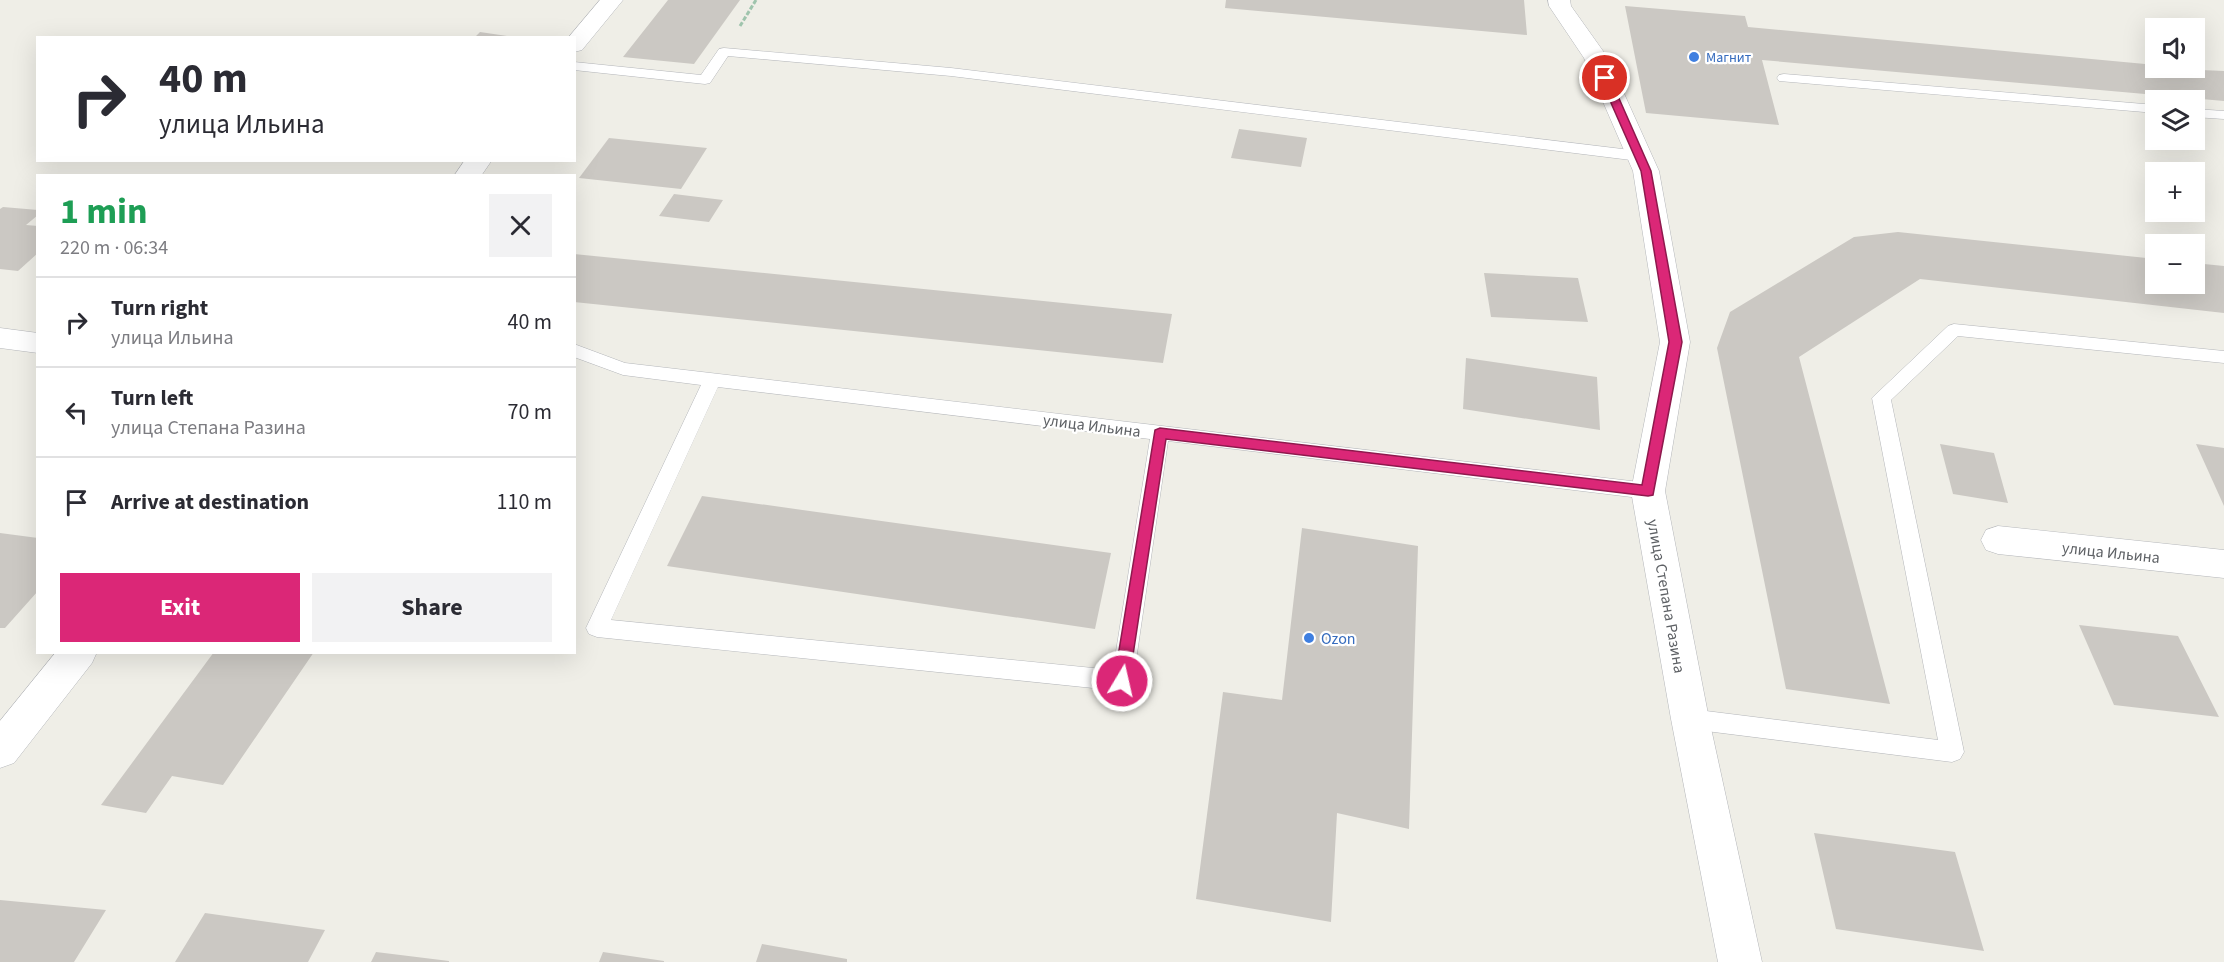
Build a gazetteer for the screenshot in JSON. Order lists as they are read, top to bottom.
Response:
{
  "streets": {
    "street": ["улица Ильина", "улица Степана Разина"]
  },
  "crossings": [
    ["улица Ильина", "улица Степана Разина"]
  ],
  "places": ["Магнит", "Ozon"],
  "page": {
    "map_buttons": ["+", "−"],
    "turn": ["40 m", "улица Ильина"],
    "heading": ["1 min", "220 m · 06:34"],
    "list": [
      {
        "name": "Turn right",
        "note": "улица Ильина",
        "value": "40 m"
      },
      {
        "name": "Turn left",
        "note": "улица Степана Разина",
        "value": "70 m"
      },
      {
        "name": "Arrive at destination",
        "value": "110 m"
      }
    ],
    "buttons": ["Exit", "Share"]
  }
}
